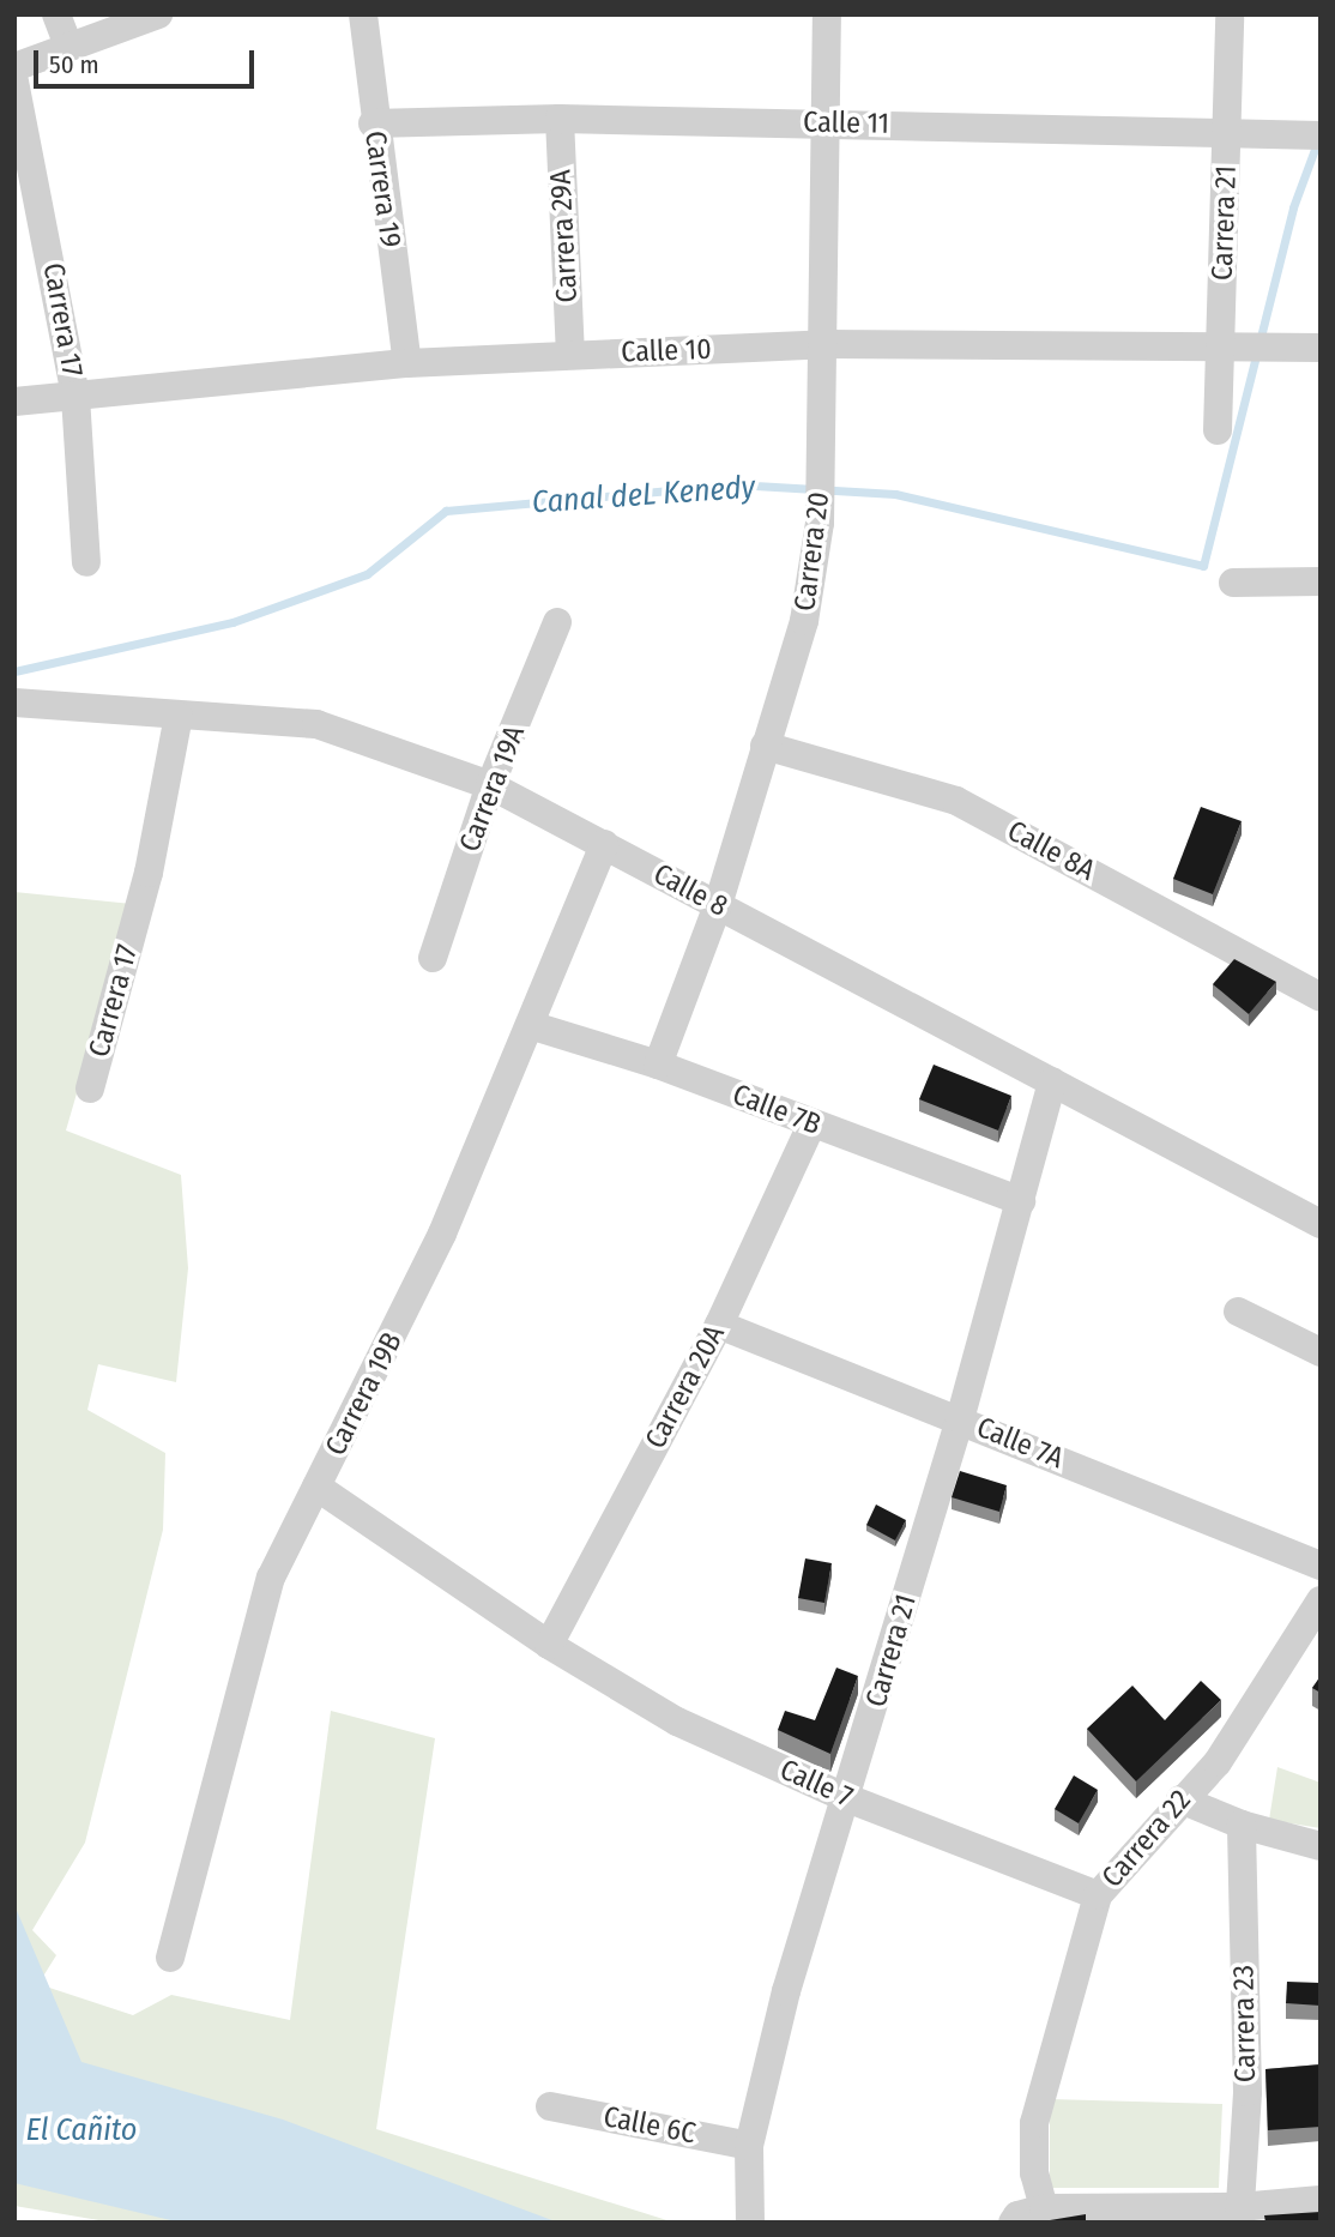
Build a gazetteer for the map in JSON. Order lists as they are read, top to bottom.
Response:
{
  "streets": {
    "street": [
      "Calle 11",
      "Carrera 19",
      "Carrera 21",
      "Carrera 29A",
      "Carrera 17",
      "Calle 10",
      "Carrera 20",
      "Carrera 19A",
      "Calle 8A",
      "Calle 8",
      "Calle 7B",
      "Carrera 20A",
      "Carrera 19B",
      "Calle 7A",
      "Calle 7",
      "Carrera 22",
      "Carrera 23",
      "Calle 6C"
    ]
  },
  "crossings": [
    ["Calle 11", "Carrera 19"],
    ["Calle 11", "Carrera 21"],
    ["Calle 11", "Carrera 29A"],
    ["Calle 11", "Carrera 20"],
    ["Carrera 19", "Calle 10"],
    ["Carrera 21", "Calle 10"],
    ["Carrera 21", "Calle 8"],
    ["Carrera 21", "Calle 7B"],
    ["Carrera 21", "Calle 7A"],
    ["Carrera 21", "Calle 7"],
    ["Carrera 21", "Calle 6C"],
    ["Carrera 29A", "Calle 10"],
    ["Carrera 17", "Calle 10"],
    ["Carrera 17", "Calle 8"],
    ["Calle 10", "Carrera 20"],
    ["Carrera 20", "Calle 8A"],
    ["Carrera 20", "Calle 8"],
    ["Carrera 20", "Calle 7B"],
    ["Carrera 19A", "Calle 8"],
    ["Calle 8", "Carrera 19B"],
    ["Calle 7B", "Carrera 20A"],
    ["Calle 7B", "Carrera 19B"],
    ["Carrera 20A", "Calle 7A"],
    ["Carrera 20A", "Calle 7"],
    ["Carrera 19B", "Calle 7"],
    ["Calle 7", "Carrera 22"]
  ],
  "water": ["Canal deL Kenedy", "El Cañito"],
  "scale_bar": "50 m"
}
